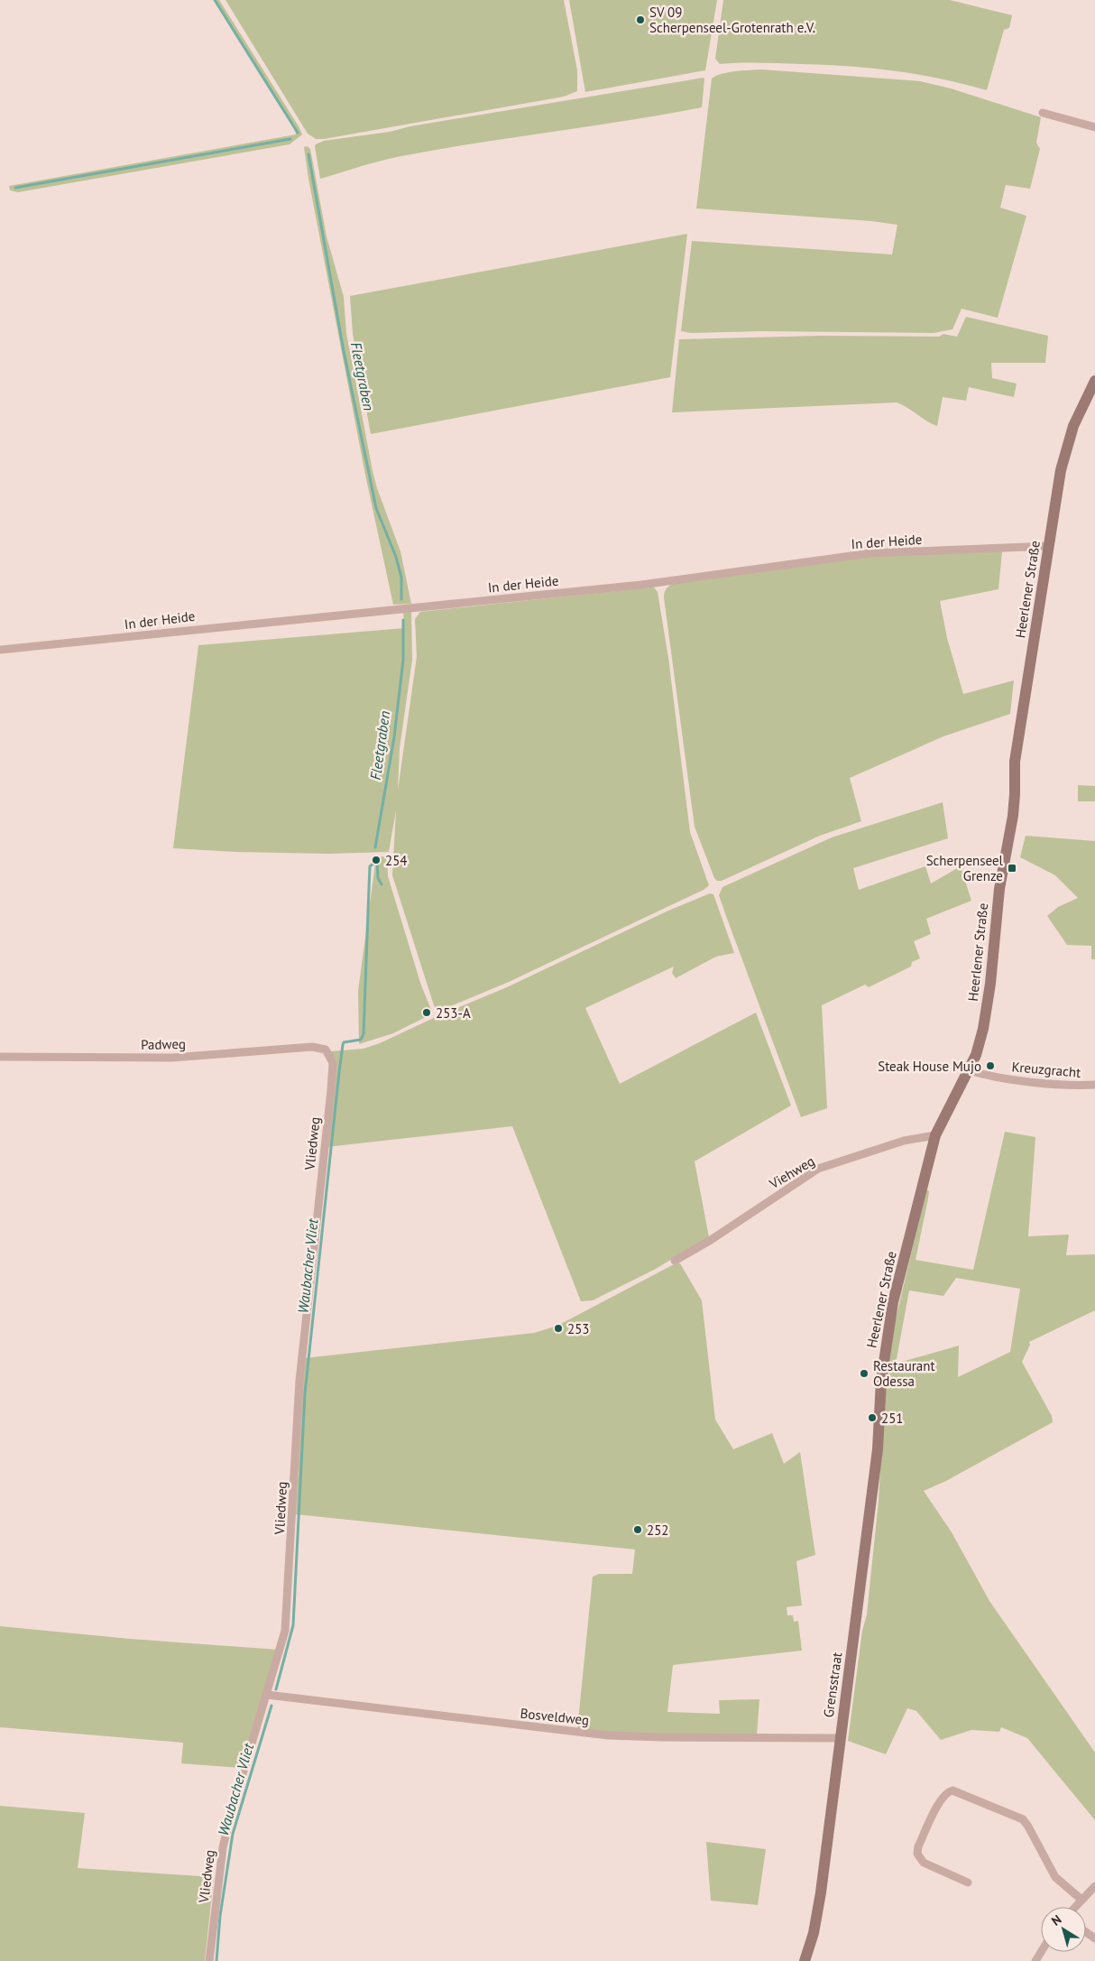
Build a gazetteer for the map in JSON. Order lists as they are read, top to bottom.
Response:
{
  "streets": {
    "main road": ["Heerlener Straße", "Grensstraat"],
    "street": [
      "In der Heide",
      "Padweg",
      "Kreuzgracht",
      "Vliedweg",
      "Viehweg",
      "Bosveldweg"
    ]
  },
  "crossings": [
    ["In der Heide", "Heerlener Straße"],
    ["Heerlener Straße", "Kreuzgracht"],
    ["Heerlener Straße", "Viehweg"],
    ["Heerlener Straße", "Grensstraat"],
    ["Padweg", "Vliedweg"],
    ["Vliedweg", "Bosveldweg"],
    ["Grensstraat", "Bosveldweg"]
  ],
  "water": ["Fleetgraben", "Waubacher Vliet"],
  "places": {
    "other": [
      "SV 09 Scherpenseel-Grotenrath e.V.",
      "254",
      "253-A",
      "Steak House Mujo",
      "253",
      "Restaurant Odessa",
      "251",
      "252"
    ],
    "transit": ["Scherpenseel Grenze"]
  },
  "north": "top left"
}
